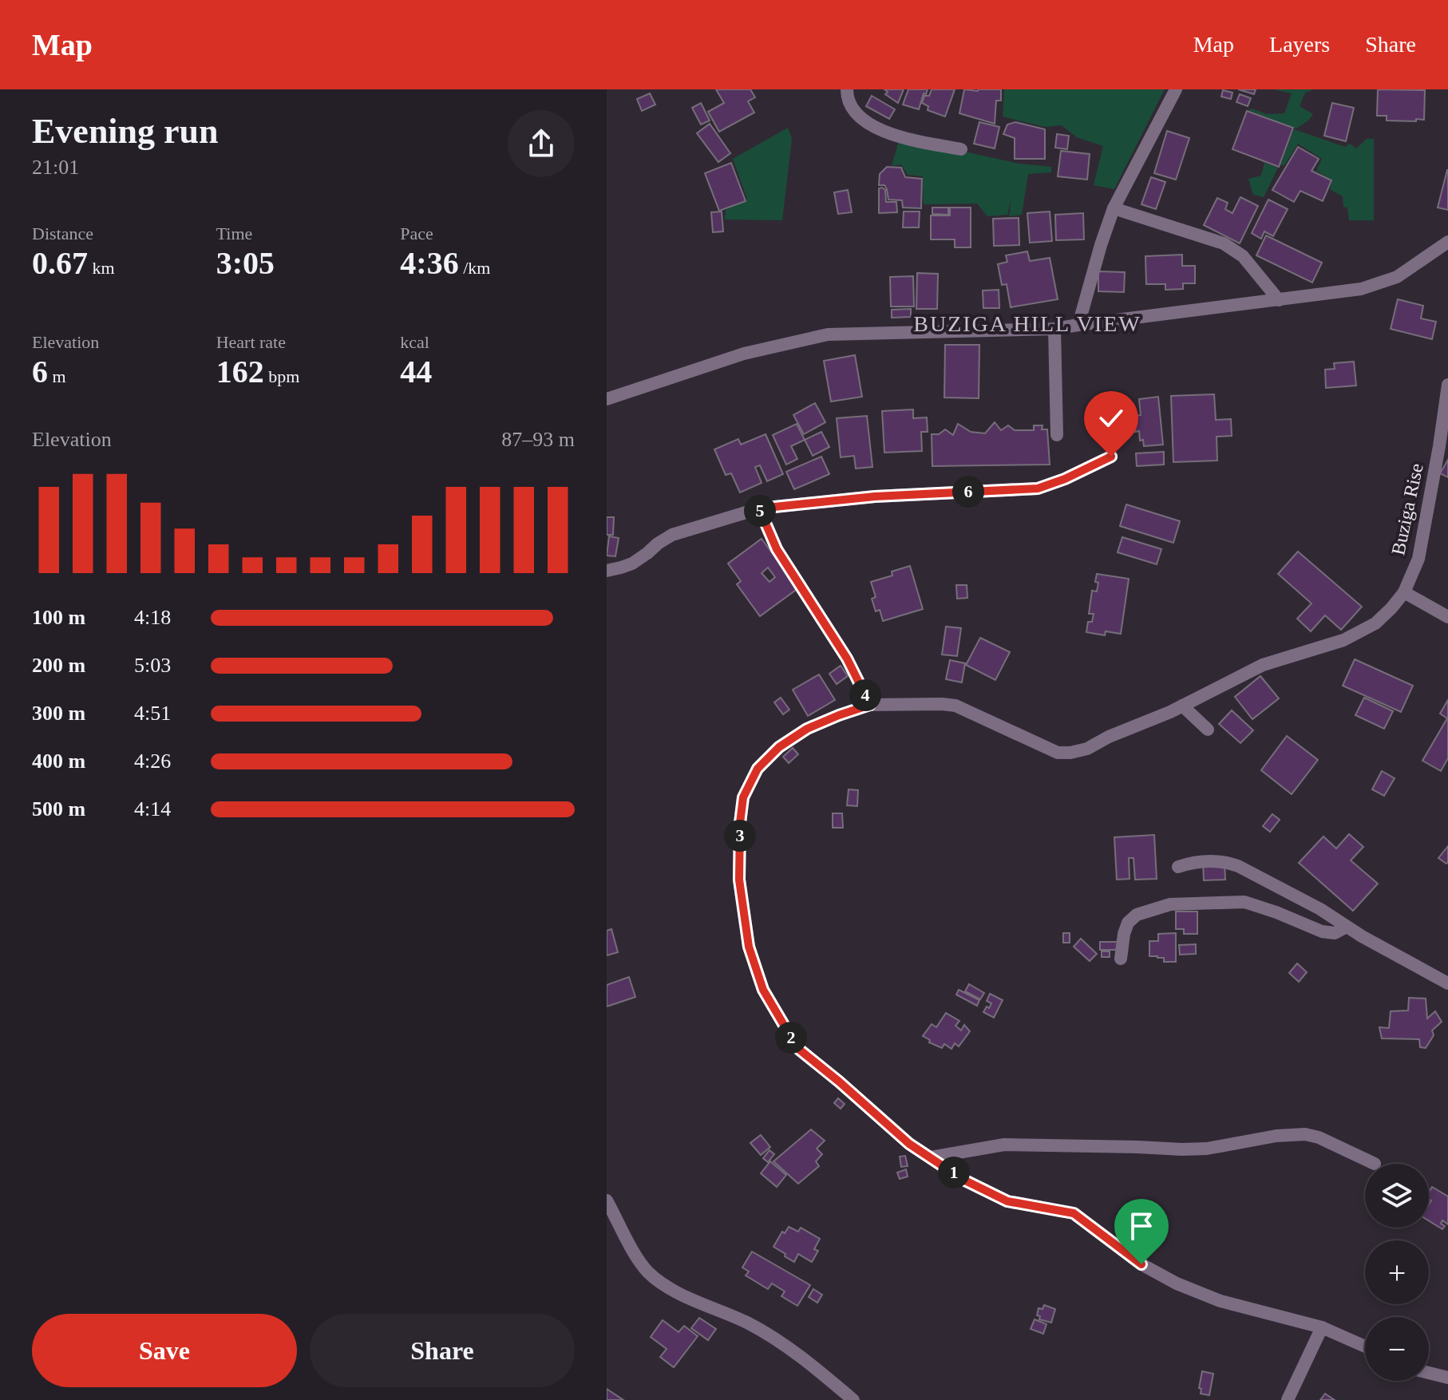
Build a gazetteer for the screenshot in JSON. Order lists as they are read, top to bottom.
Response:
{
  "streets": {
    "street": ["Buziga Rise"]
  },
  "districts": ["BUZIGA HILL VIEW"],
  "page": {
    "header": "Map",
    "nav": ["Map", "Layers", "Share"],
    "heading": ["Evening run", "21:01"],
    "stats": [
      ["Distance", "0.67 km"],
      ["Time", "3:05"],
      ["Pace", "4:36 /km"],
      ["Elevation", "6 m"],
      ["Heart rate", "162 bpm"],
      ["kcal", "44"]
    ],
    "chart": ["Elevation", "87–93 m"],
    "pins": [
      "6",
      "5",
      "4",
      "3",
      "2",
      "1"
    ],
    "list": [
      {
        "name": "100 m",
        "note": "4:18"
      },
      {
        "name": "200 m",
        "note": "5:03"
      },
      {
        "name": "300 m",
        "note": "4:51"
      },
      {
        "name": "400 m",
        "note": "4:26"
      },
      {
        "name": "500 m",
        "note": "4:14"
      }
    ],
    "map_buttons": ["+", "−"],
    "buttons": ["Save", "Share"]
  }
}
